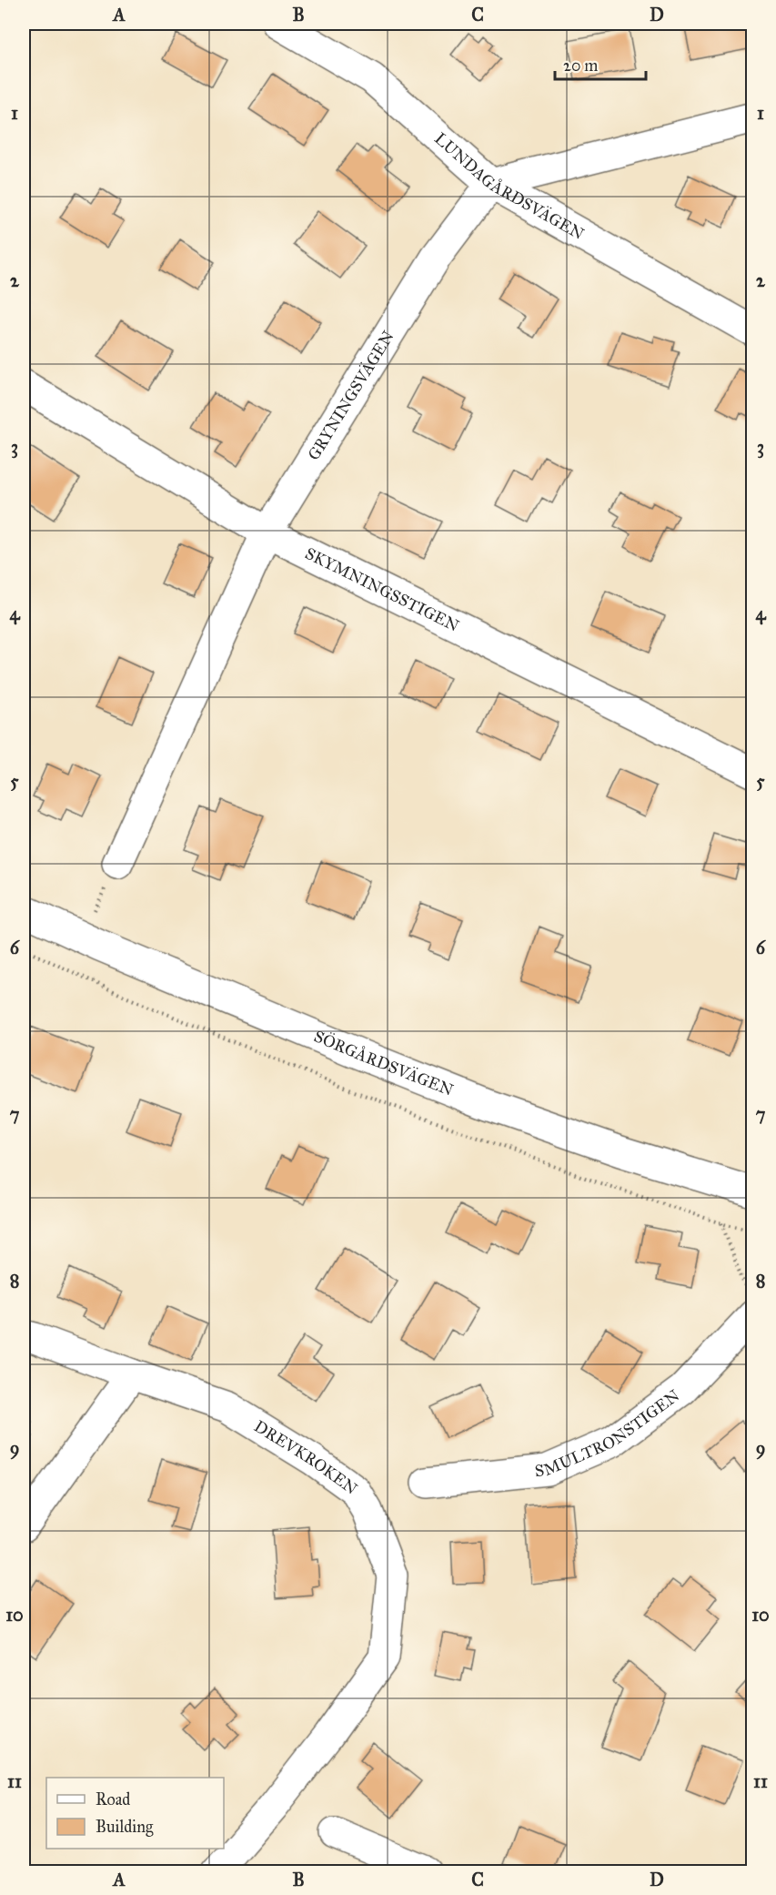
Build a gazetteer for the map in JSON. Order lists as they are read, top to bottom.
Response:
{
  "streets": {
    "street": [
      "LUNDAGÅRDSVÄGEN",
      "GRYNINGSVÄGEN",
      "SKYMNINGSSTIGEN",
      "SÖRGÅRDSVÄGEN",
      "SMULTRONSTIGEN",
      "DREVKROKEN"
    ]
  },
  "crossings": [
    ["LUNDAGÅRDSVÄGEN", "GRYNINGSVÄGEN"],
    ["GRYNINGSVÄGEN", "SKYMNINGSSTIGEN"]
  ],
  "legend": ["Road", "Building"],
  "scale_bar": "20 m",
  "grid": {
    "columns": [
      "A",
      "B",
      "C",
      "D"
    ],
    "rows": [
      "1",
      "2",
      "3",
      "4",
      "5",
      "6",
      "7",
      "8",
      "9",
      "10",
      "11"
    ]
  }
}
